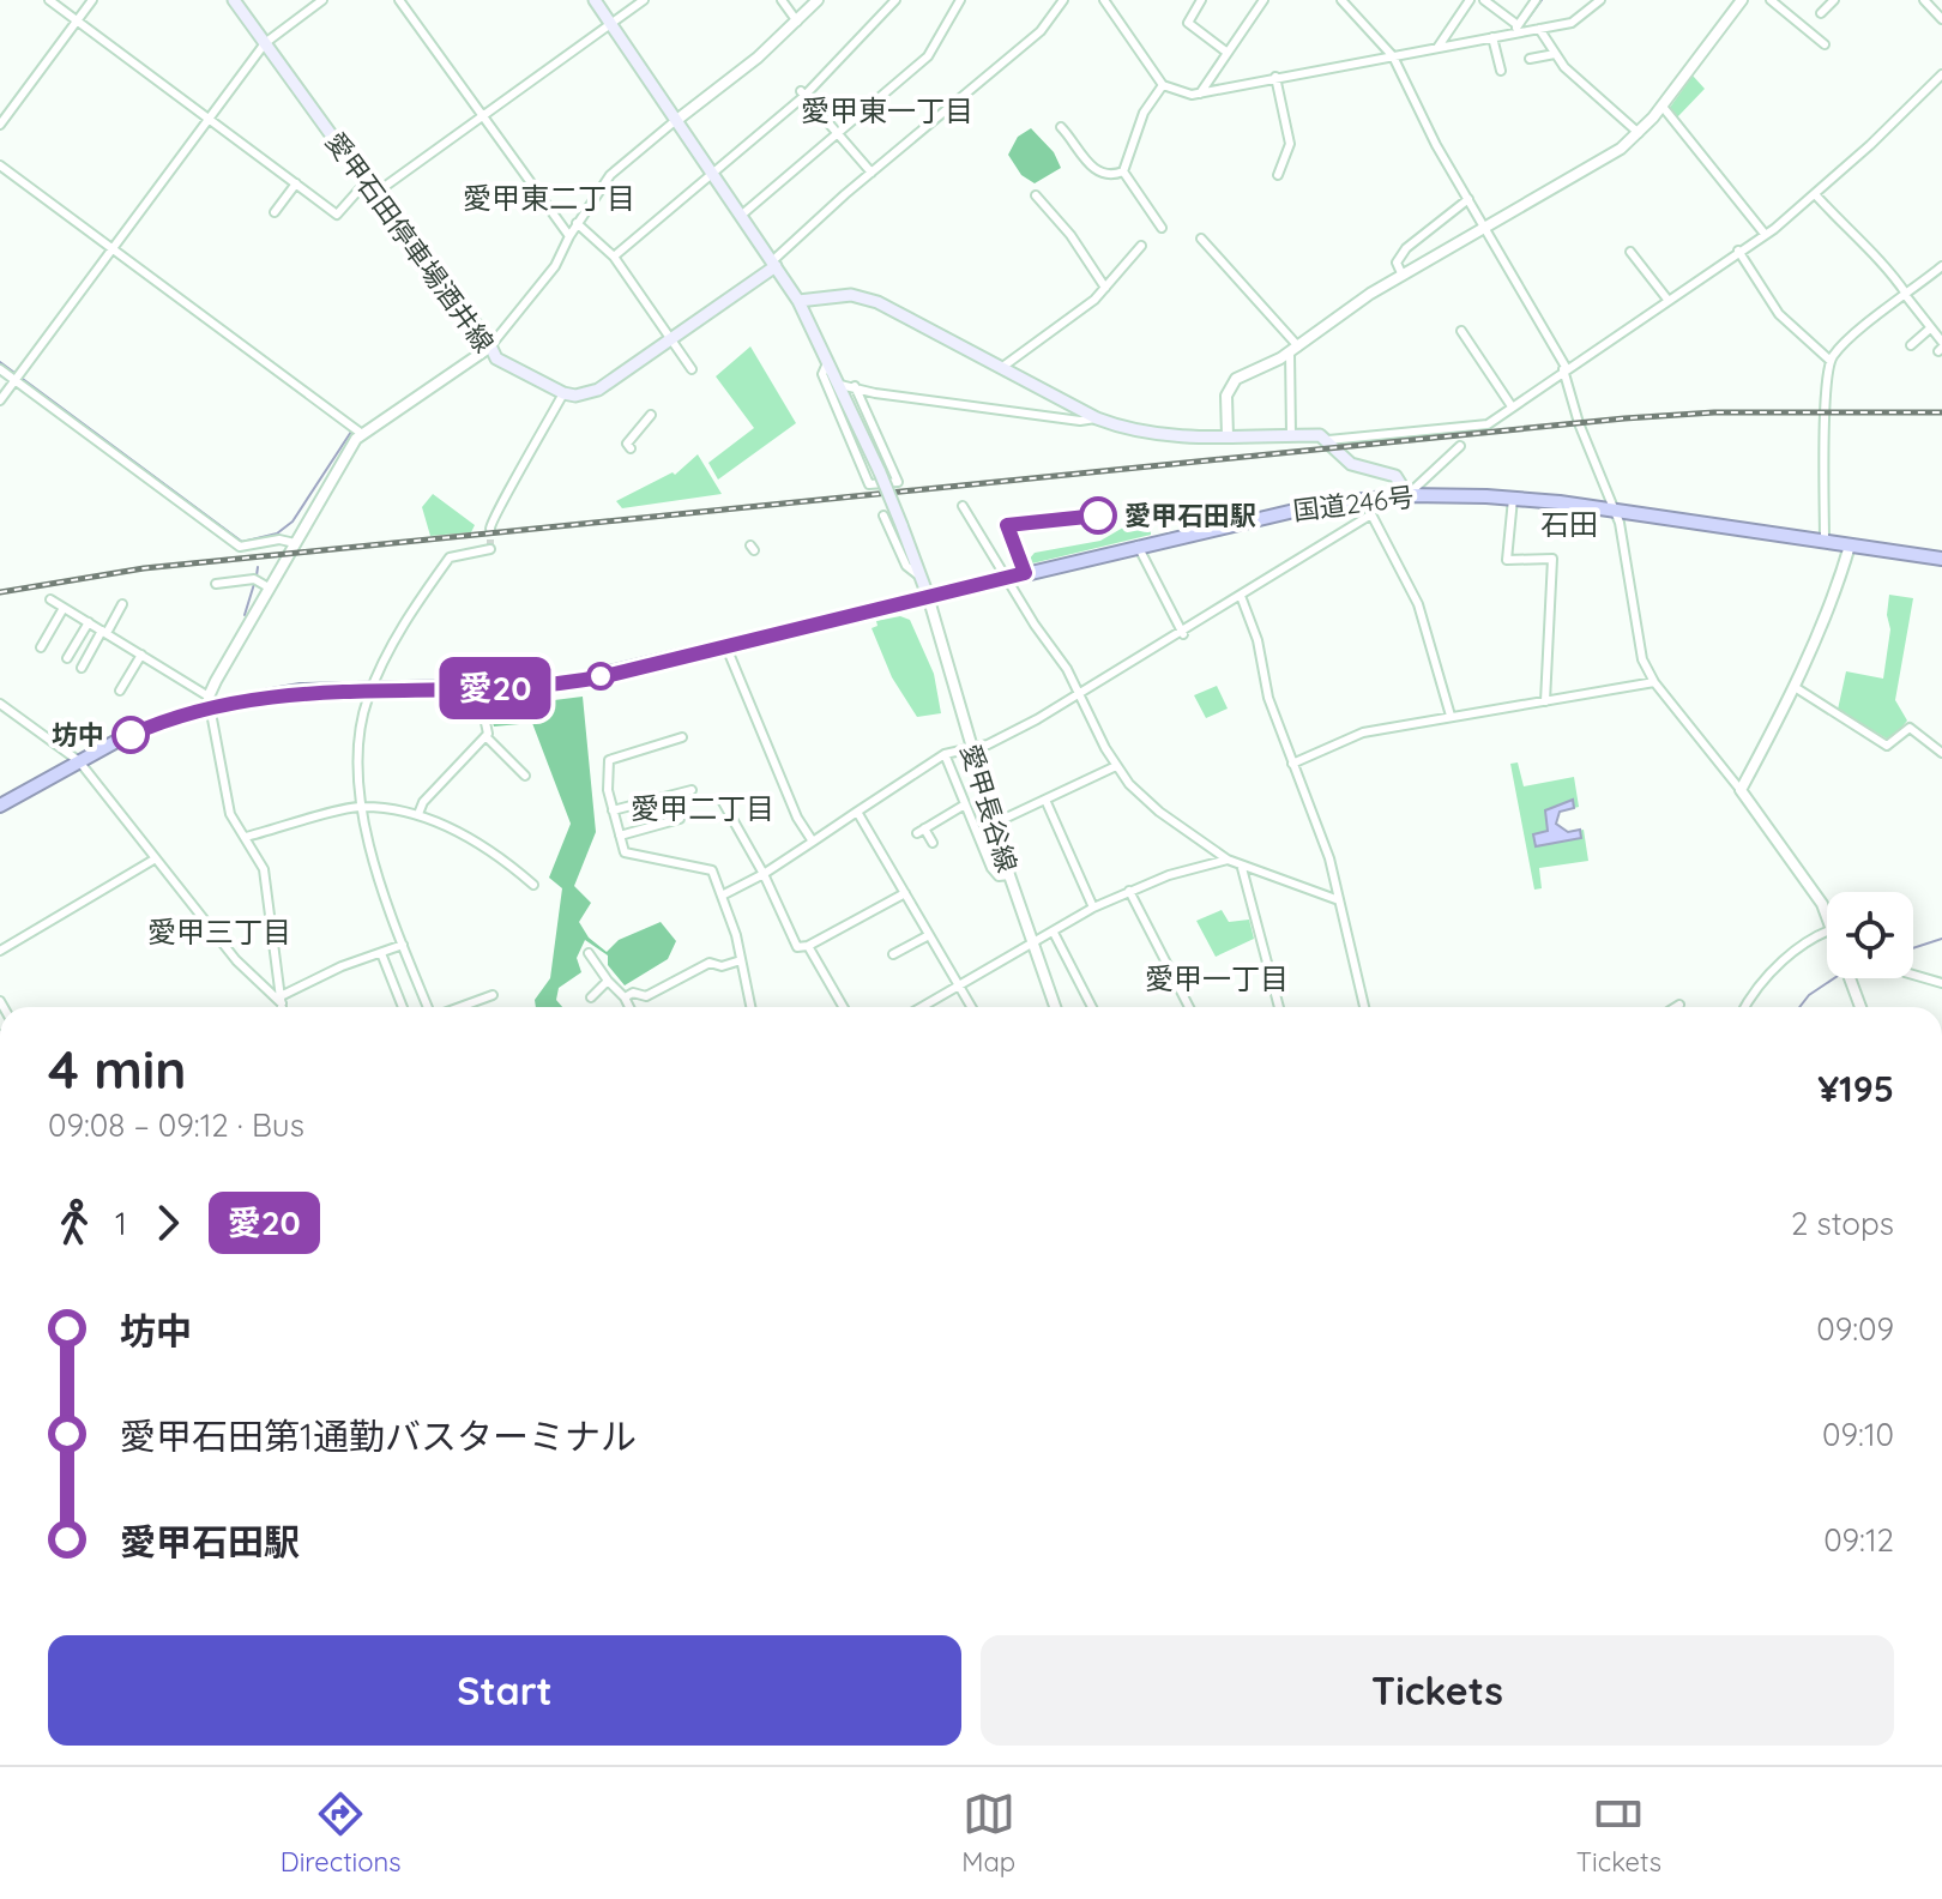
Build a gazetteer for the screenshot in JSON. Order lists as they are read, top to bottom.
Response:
{
  "streets": {
    "highway": ["国道246号"],
    "main road": ["愛甲石田停車場酒井線"],
    "street": ["愛甲長谷線"]
  },
  "crossings": [
    ["国道246号", "愛甲長谷線"]
  ],
  "districts": [
    "愛甲東一丁目",
    "愛甲東二丁目",
    "石田",
    "愛甲二丁目",
    "愛甲三丁目",
    "愛甲一丁目"
  ],
  "places": ["愛甲石田駅", "坊中"],
  "lines": ["bus line 愛20"],
  "page": {
    "on_map": "愛20",
    "heading": ["4 min", "09:08 – 09:12 · Bus", "¥195"],
    "legs": ["1", "愛20", "2 stops"],
    "list": [
      {
        "name": "坊中",
        "value": "09:09"
      },
      {
        "name": "愛甲石田第1通勤バスターミナル",
        "value": "09:10"
      },
      {
        "name": "愛甲石田駅",
        "value": "09:12"
      }
    ],
    "buttons": ["Start", "Tickets"],
    "tabs": ["Directions", "Map", "Tickets"]
  }
}
